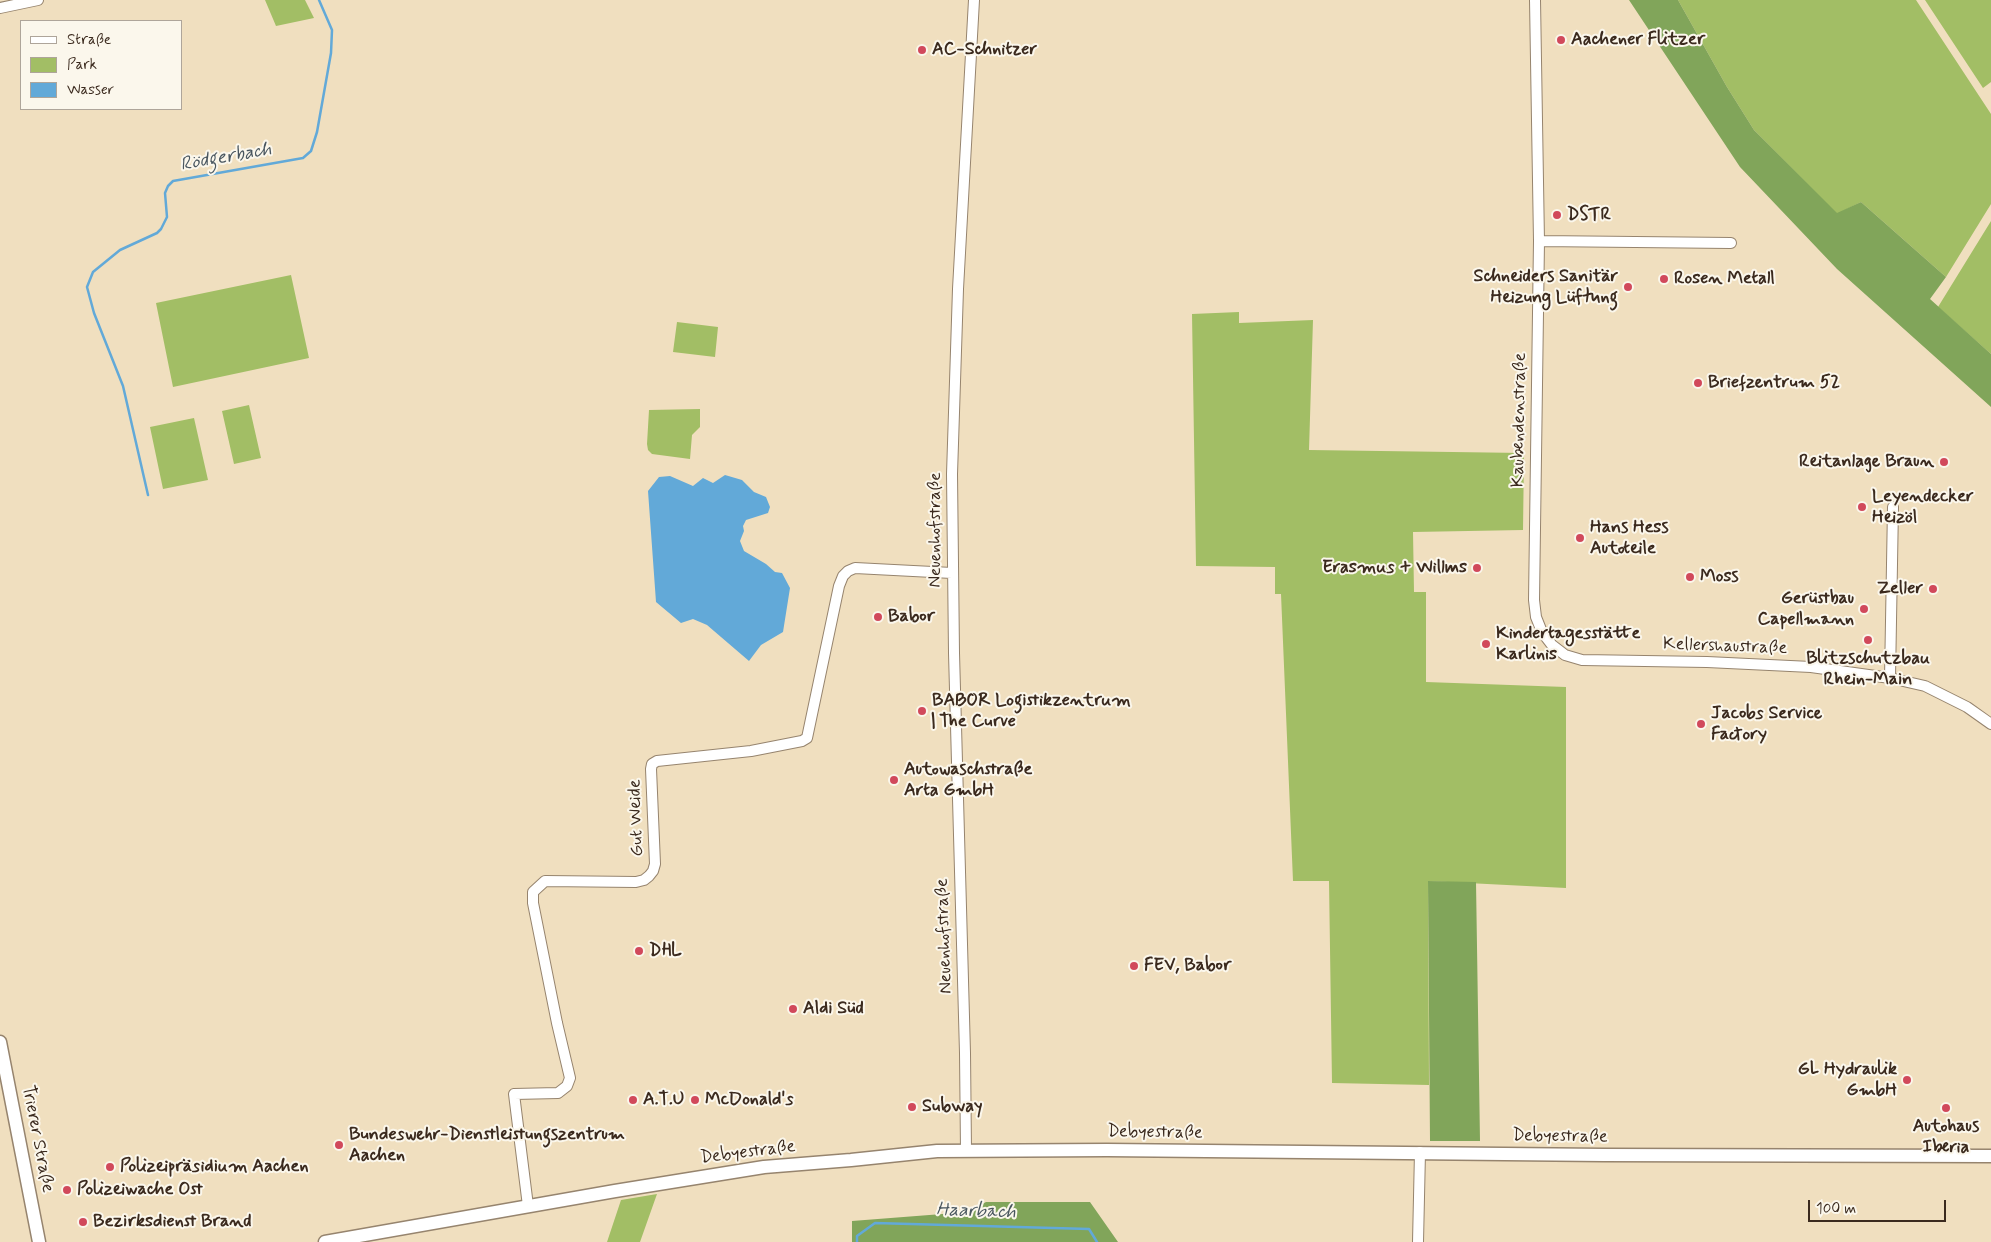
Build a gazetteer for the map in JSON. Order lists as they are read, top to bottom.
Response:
{
  "streets": {
    "main road": ["Debyestraße", "Trierer Straße"],
    "street": [
      "Kaubendenstraße",
      "Neuenhofstraße",
      "Kellershaustraße",
      "Gut Weide"
    ]
  },
  "crossings": [
    ["Kaubendenstraße", "Kellershaustraße"],
    ["Neuenhofstraße", "Gut Weide"],
    ["Neuenhofstraße", "Debyestraße"],
    ["Gut Weide", "Debyestraße"]
  ],
  "water": ["Rödgerbach", "Haarbach"],
  "places": [
    "Aachener Flitzer",
    "AC-Schnitzer",
    "DSTR",
    "Rosen Metall",
    "Schneiders Sanitär Heizung Lüftung",
    "Briefzentrum 52",
    "Reitanlage Braun",
    "Leyendecker Heizöl",
    "Hans Hess Autoteile",
    "Erasmus + Willms",
    "Moss",
    "Zeller",
    "Gerüstbau Capellmann",
    "Babor",
    "Blitzschutzbau Rhein-Main",
    "Kindertagesstätte Karlinis",
    "BABOR Logistikzentrum | The Curve",
    "Jacobs Service Factory",
    "Autowaschstraße Arta GmbH",
    "DHL",
    "FEV, Babor",
    "Aldi Süd",
    "GL Hydraulik GmbH",
    "A.T.U",
    "McDonald's",
    "Subway",
    "Autohaus Iberia",
    "Bundeswehr-Dienstleistungszentrum Aachen",
    "Polizeipräsidium Aachen",
    "Polizeiwache Ost",
    "Bezirksdienst Brand"
  ],
  "legend": ["Straße", "Park", "Wasser"],
  "scale_bar": "100 m"
}
